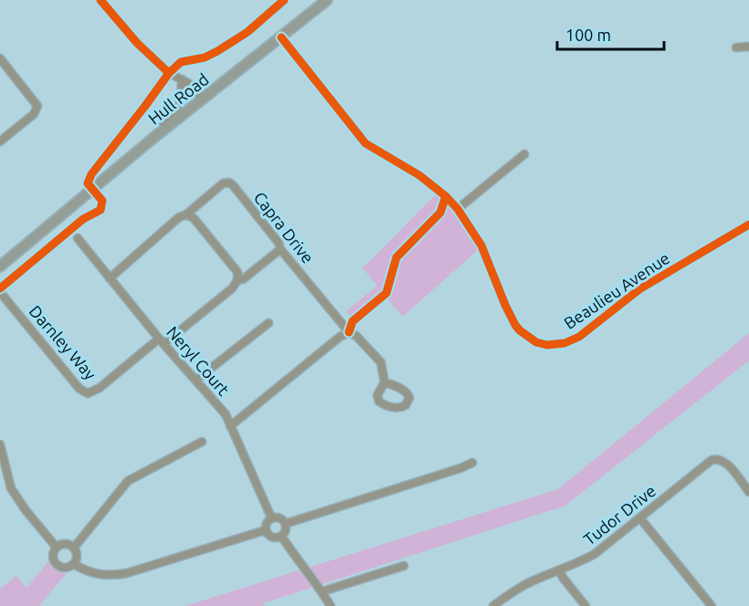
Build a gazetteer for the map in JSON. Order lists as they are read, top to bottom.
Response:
{
  "streets": {
    "main road": ["Hull Road"],
    "street": [
      "Capra Drive",
      "Beaulieu Avenue",
      "Darnley Way",
      "Neryl Court",
      "Tudor Drive"
    ]
  },
  "crossings": [
    ["Hull Road", "Beaulieu Avenue"],
    ["Darnley Way", "Neryl Court"]
  ],
  "scale_bar": "100 m"
}
